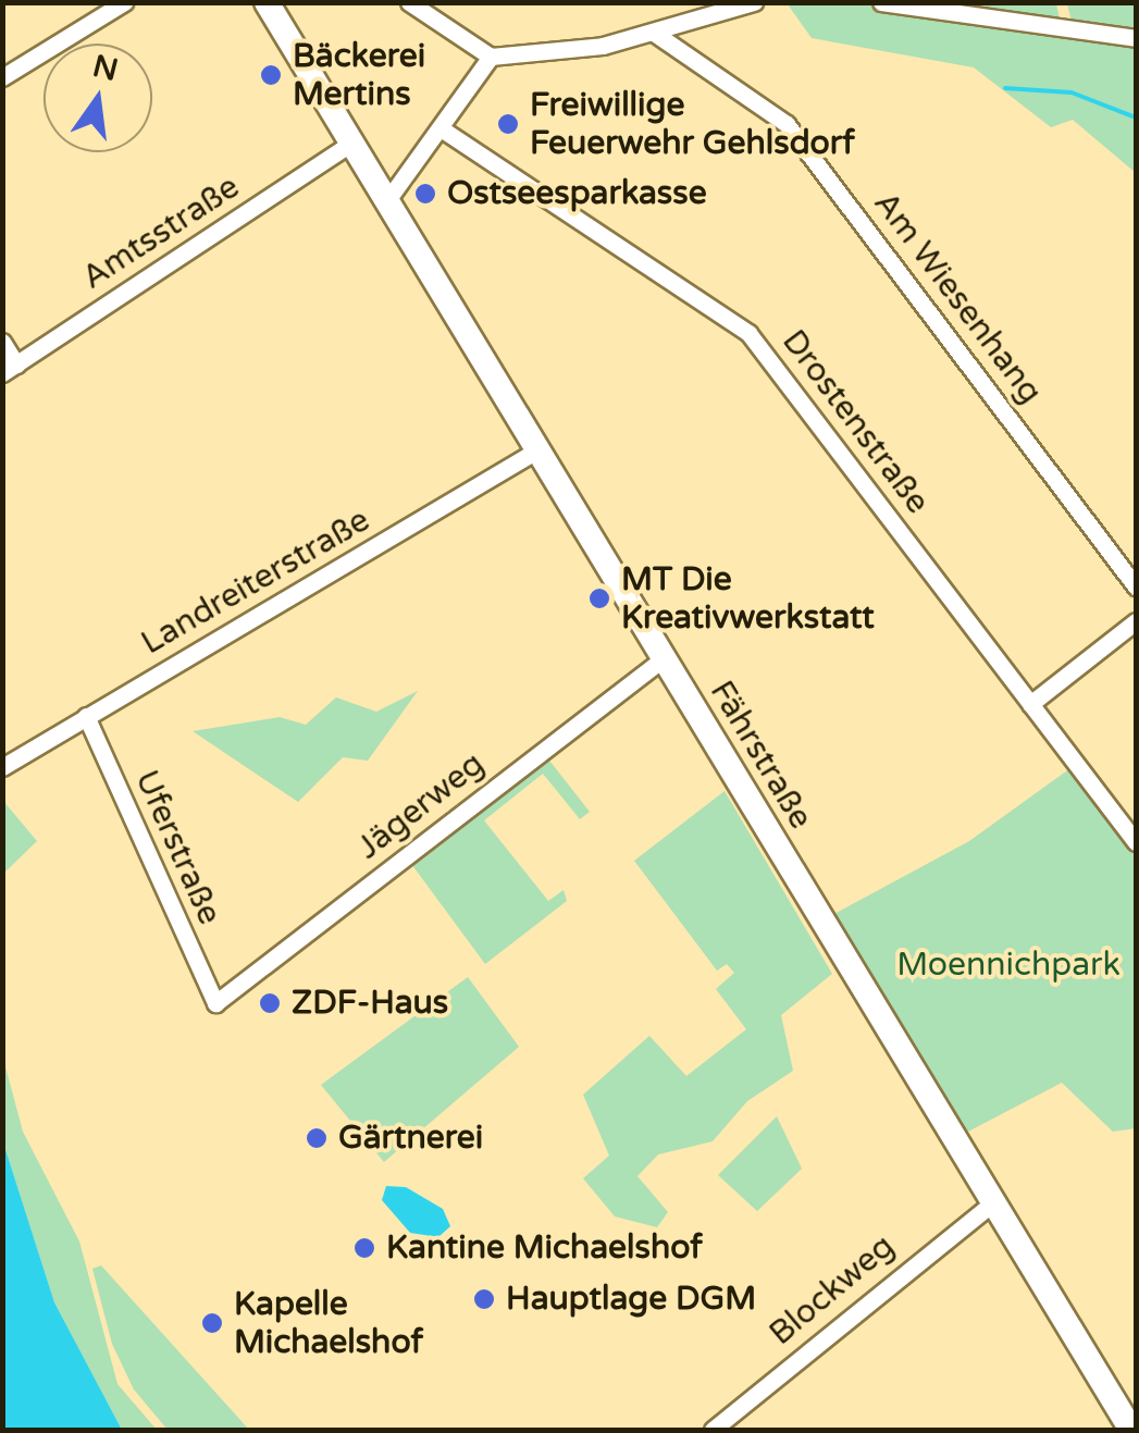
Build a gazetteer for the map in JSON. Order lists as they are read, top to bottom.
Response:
{
  "streets": {
    "street": [
      "Amtsstraße",
      "Am Wiesenhang",
      "Drostenstraße",
      "Landreiterstraße",
      "Fährstraße",
      "Jägerweg",
      "Uferstraße",
      "Blockweg"
    ]
  },
  "crossings": [
    ["Amtsstraße", "Fährstraße"],
    ["Landreiterstraße", "Fährstraße"],
    ["Landreiterstraße", "Uferstraße"],
    ["Fährstraße", "Jägerweg"],
    ["Fährstraße", "Blockweg"],
    ["Jägerweg", "Uferstraße"]
  ],
  "parks": ["Moennichpark"],
  "places": [
    "Bäckerei Mertins",
    "Freiwillige Feuerwehr Gehlsdorf",
    "Ostseesparkasse",
    "MT Die Kreativwerkstatt",
    "ZDF-Haus",
    "Gärtnerei",
    "Kantine Michaelshof",
    "Hauptlage DGM",
    "Kapelle Michaelshof"
  ],
  "north": "top"
}
